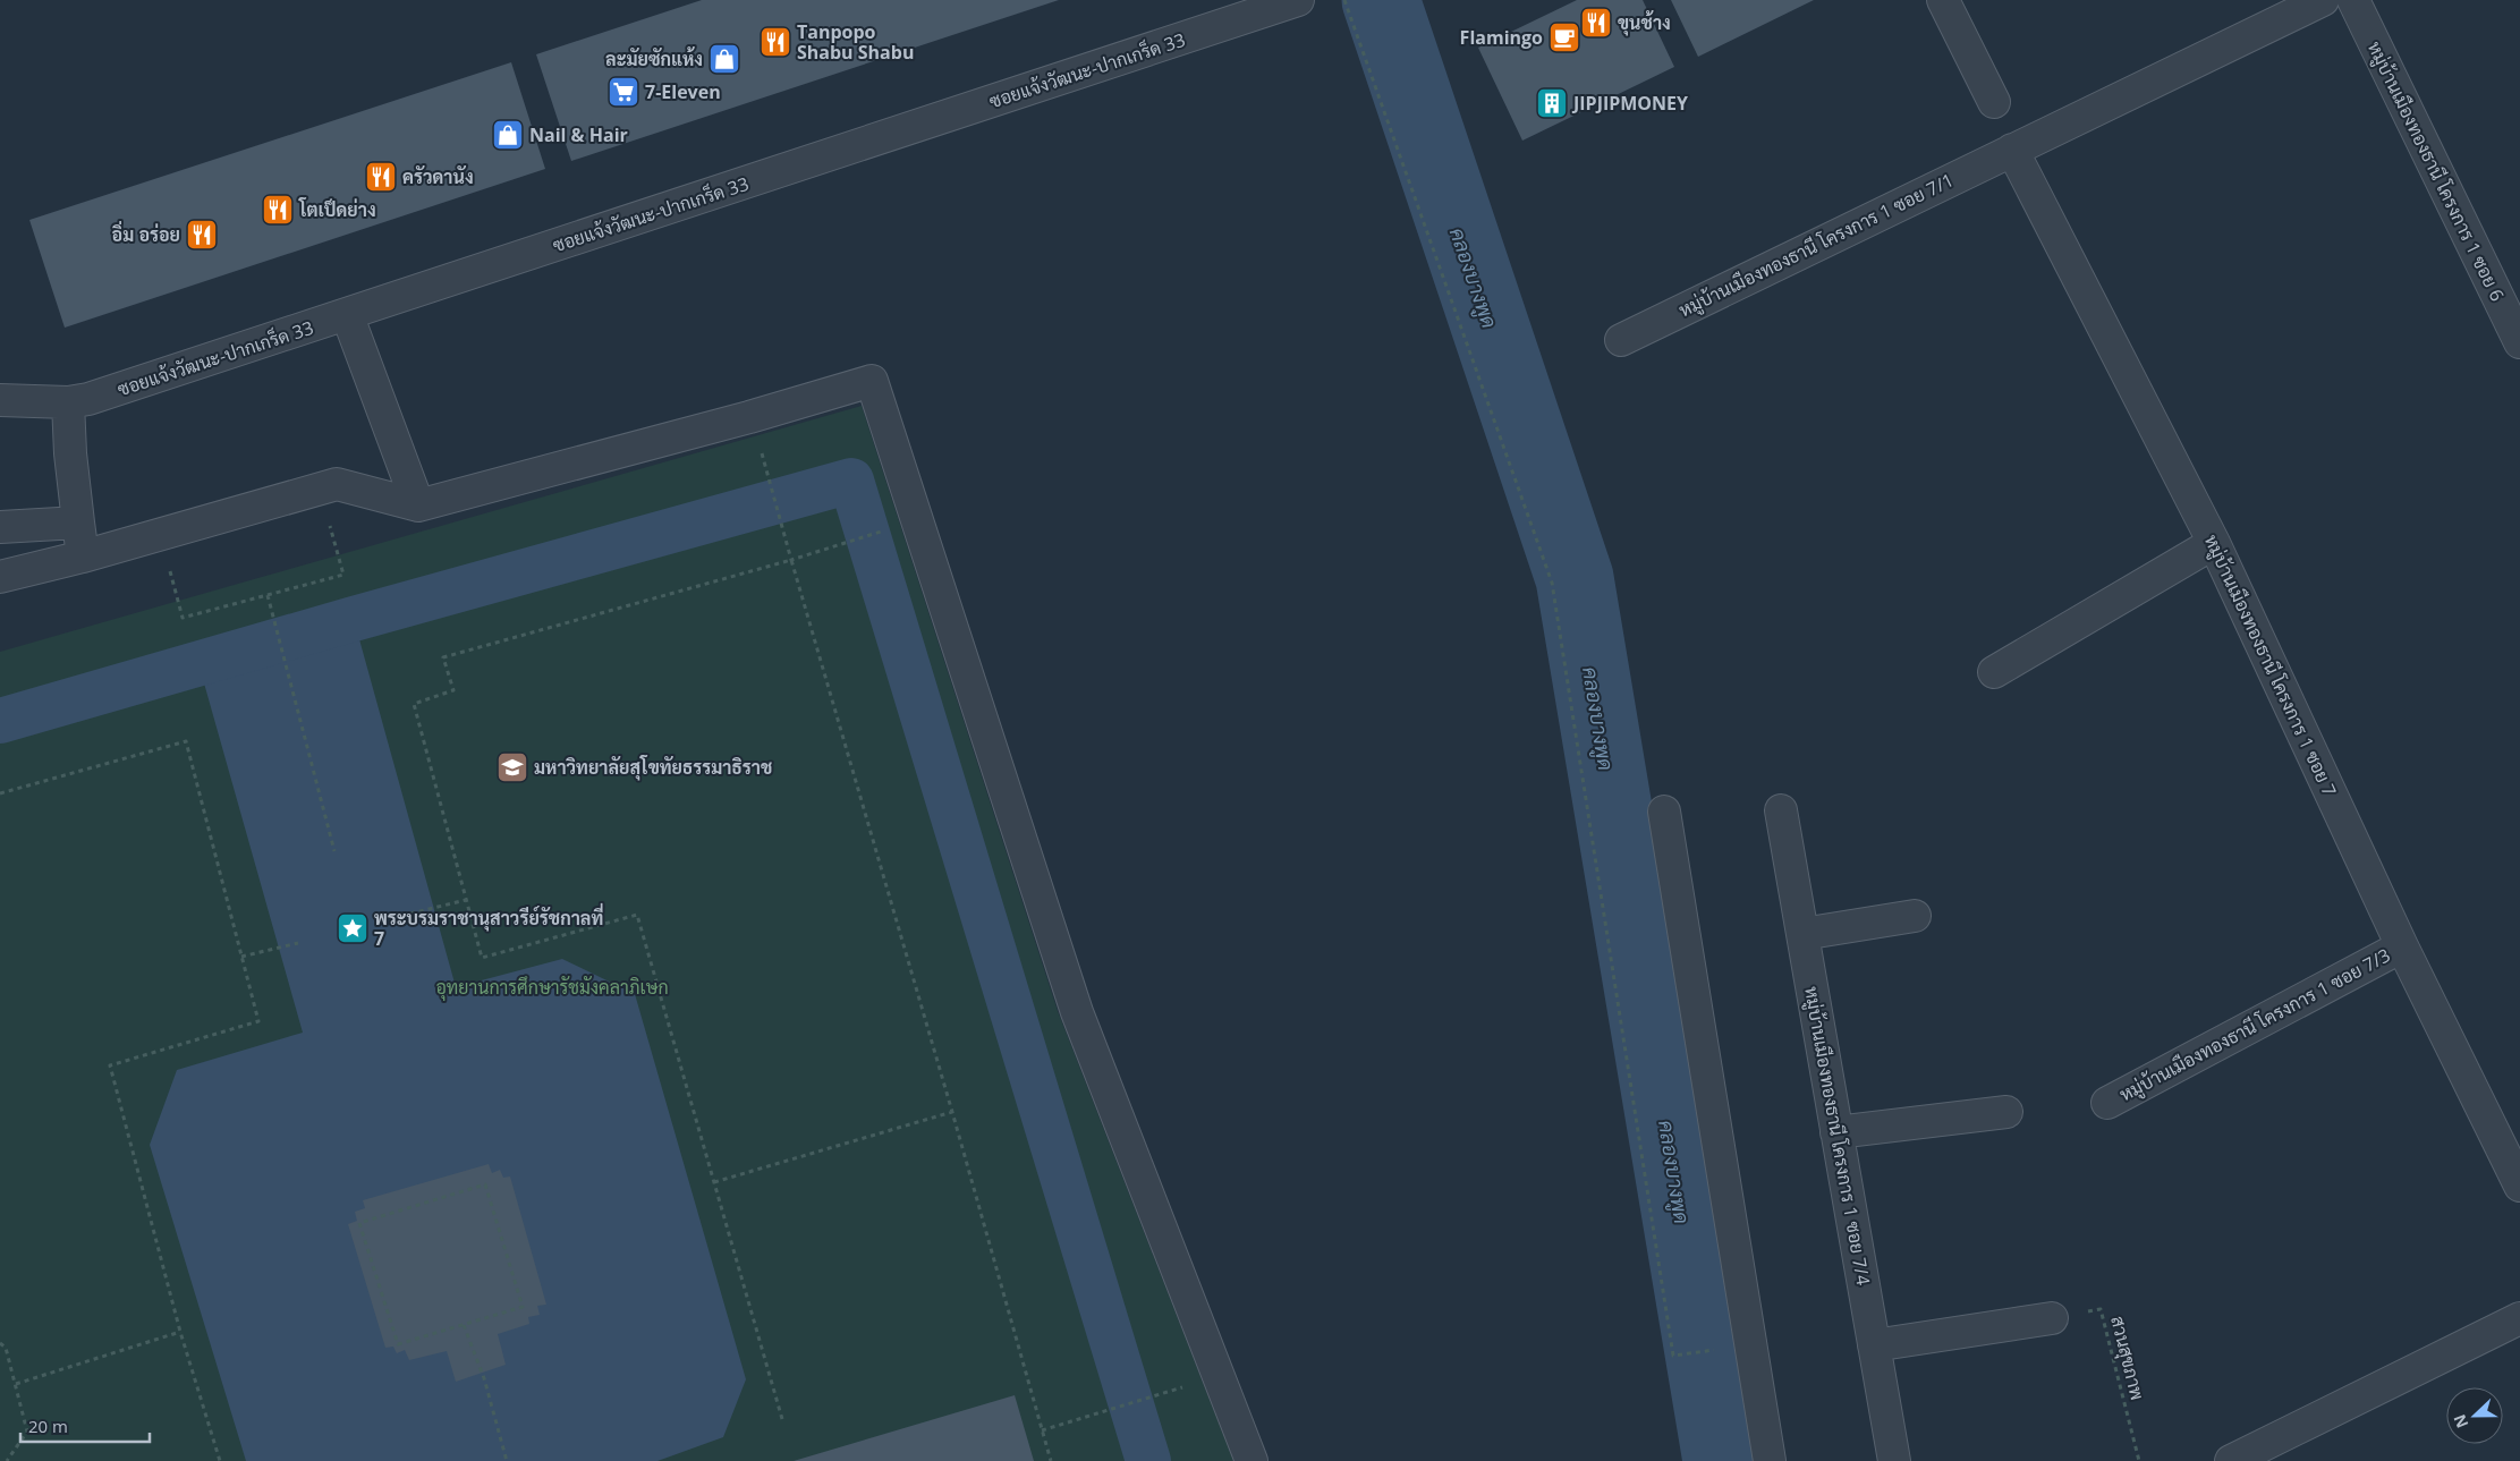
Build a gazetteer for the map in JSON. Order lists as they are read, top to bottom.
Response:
{
  "streets": {
    "street": [
      "ซอยแจ้งวัฒนะ-ปากเกร็ด 33",
      "หมู่บ้านเมืองทองธานี โครงการ 1 ซอย 6",
      "หมู่บ้านเมืองทองธานี โครงการ 1 ซอย 7/1",
      "หมู่บ้านเมืองทองธานี โครงการ 1 ซอย 7",
      "หมู่บ้านเมืองทองธานี โครงการ 1 ซอย 7/3",
      "หมู่บ้านเมืองทองธานี โครงการ 1 ซอย 7/4"
    ],
    "path": ["สวนสุขภาพ"]
  },
  "crossings": [
    ["หมู่บ้านเมืองทองธานี โครงการ 1 ซอย 7/1", "หมู่บ้านเมืองทองธานี โครงการ 1 ซอย 7"],
    ["หมู่บ้านเมืองทองธานี โครงการ 1 ซอย 7", "หมู่บ้านเมืองทองธานี โครงการ 1 ซอย 7/3"]
  ],
  "water": ["คลองบางพูด"],
  "parks": ["อุทยานการศึกษารัชมังคลาภิเษก"],
  "places": {
    "restaurant": [
      "ขุนช้าง",
      "Tanpopo Shabu Shabu",
      "ครัวดานัง",
      "โตเป็ดย่าง",
      "อิ่ม อร่อย"
    ],
    "cafe": ["Flamingo"],
    "shop": ["ละมัยซักแห้ง", "Nail & Hair"],
    "supermarket": ["7-Eleven"],
    "building": ["JIPJIPMONEY"],
    "school or university": ["มหาวิทยาลัยสุโขทัยธรรมาธิราช"],
    "place": ["พระบรมราชานุสาวรีย์รัชกาลที่ 7"]
  },
  "scale_bar": "20 m",
  "north": "left"
}
